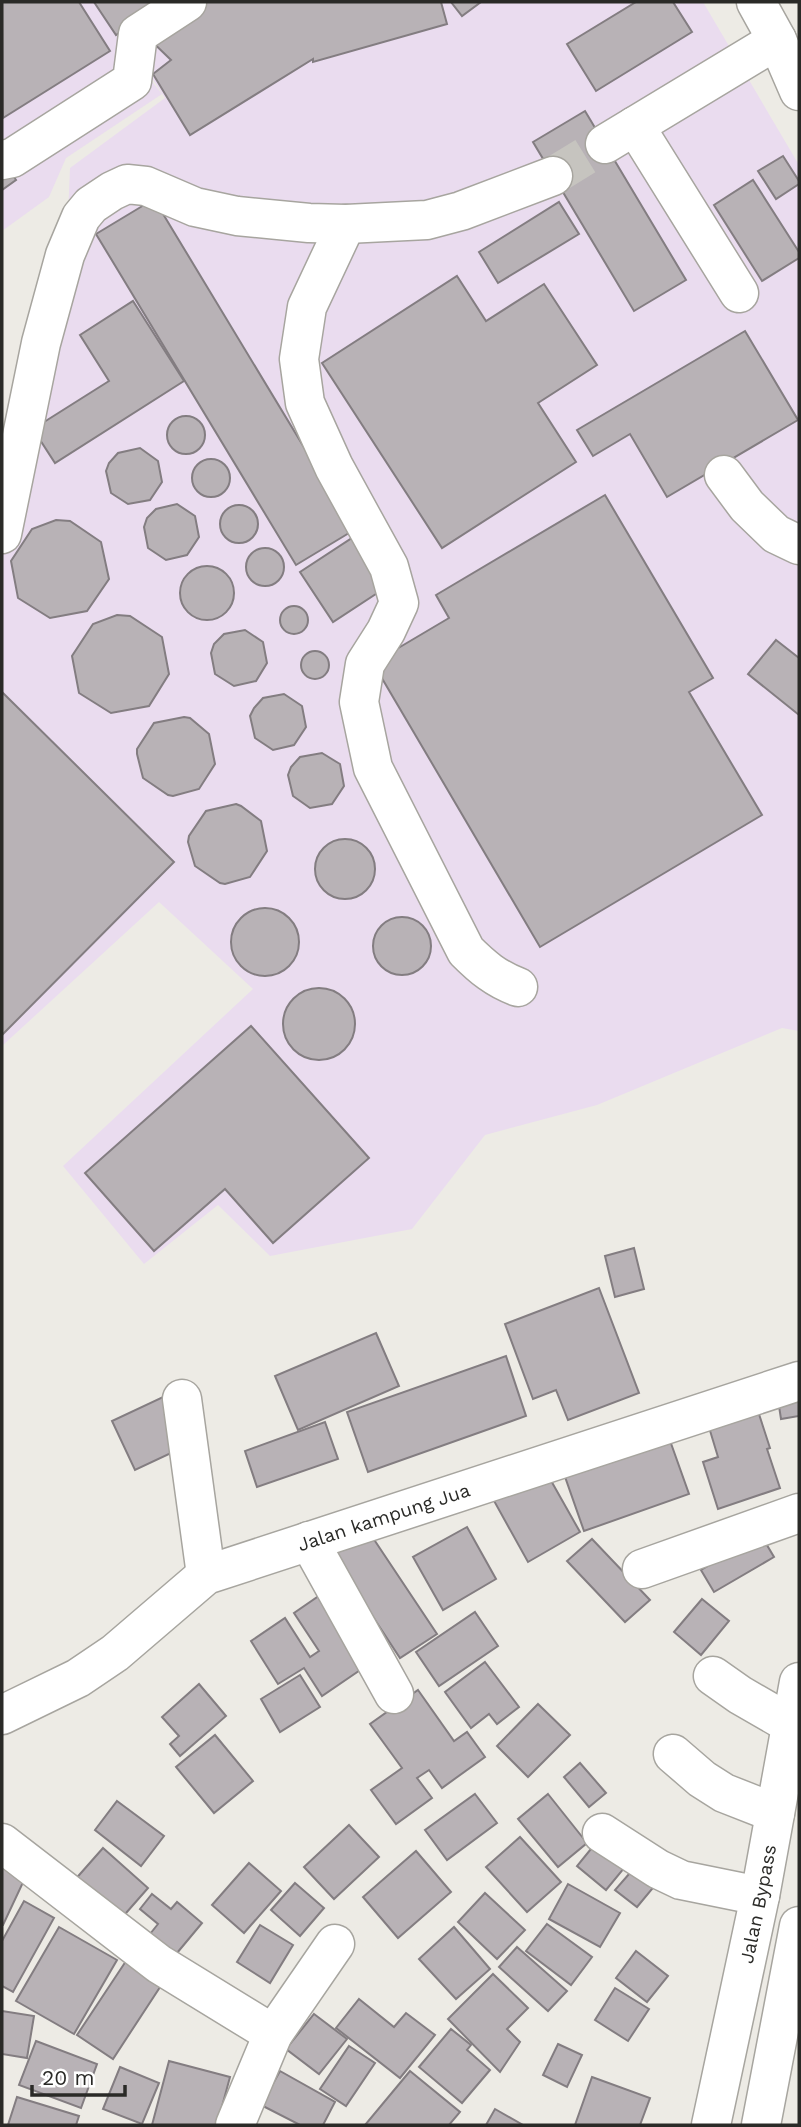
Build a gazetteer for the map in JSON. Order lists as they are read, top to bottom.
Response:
{
  "streets": {
    "main road": ["Jalan kampung Jua", "Jalan Bypass"]
  },
  "scale_bar": "20 m"
}
